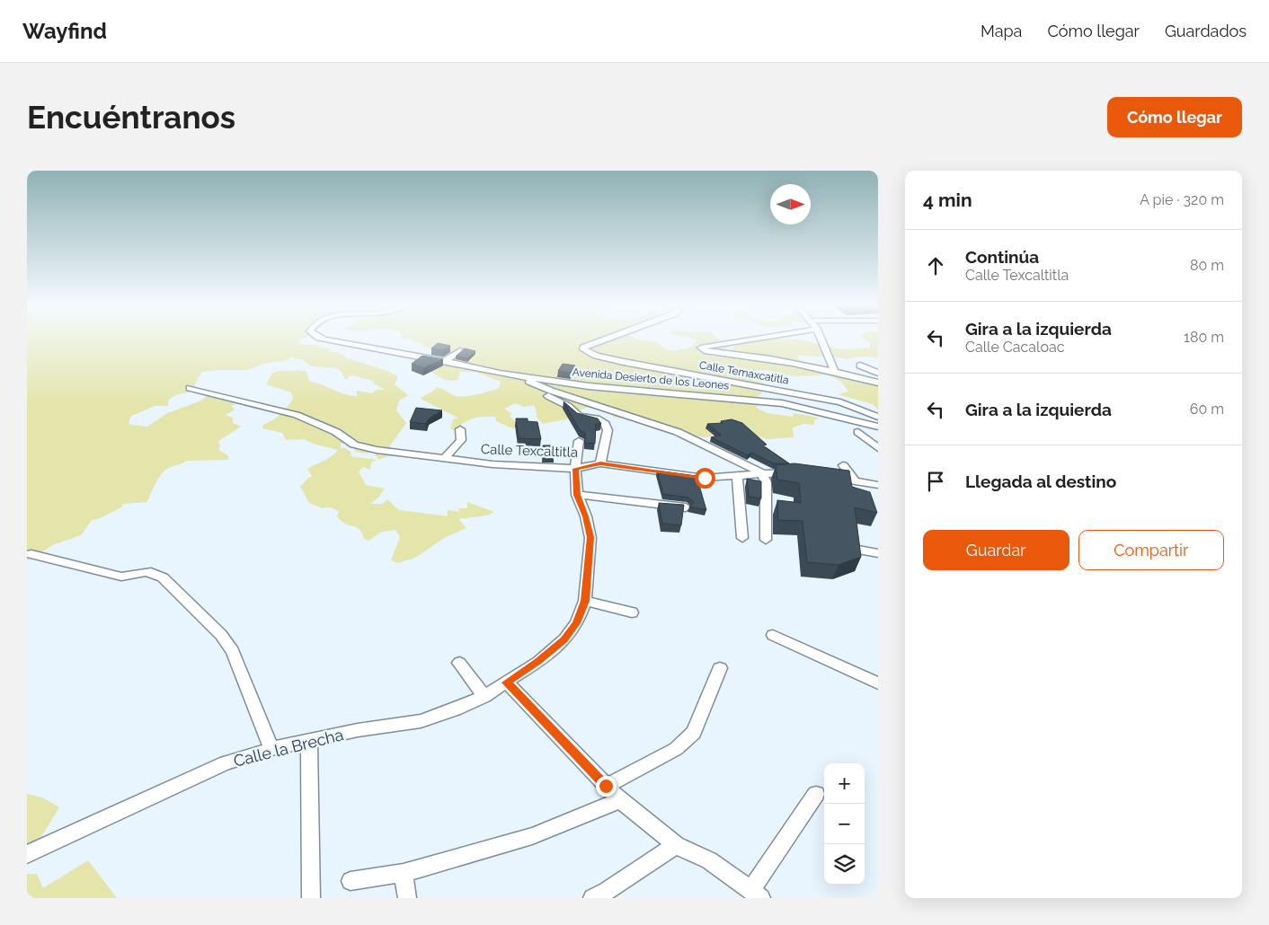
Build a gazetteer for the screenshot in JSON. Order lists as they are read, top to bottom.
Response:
{
  "streets": {
    "street": [
      "Calle Temaxcatitla",
      "Avenida Desierto de los Leones",
      "Calle Texcaltitla",
      "Calle la Brecha"
    ]
  },
  "crossings": [
    ["Calle Texcaltitla", "Calle la Brecha"]
  ],
  "north": "right",
  "page": {
    "header": "Wayfind",
    "nav": ["Mapa", "Cómo llegar", "Guardados"],
    "buttons": [
      "Cómo llegar",
      ["Guardar", "Compartir"]
    ],
    "title": "Encuéntranos",
    "heading": ["4 min", "A pie · 320 m"],
    "list": [
      ["Continúa", "Calle Texcaltitla", "80 m"],
      ["Gira a la izquierda", "Calle Cacaloac", "180 m"],
      ["Gira a la izquierda", "60 m"],
      "Llegada al destino"
    ],
    "map_buttons": ["+", "−"]
  }
}
